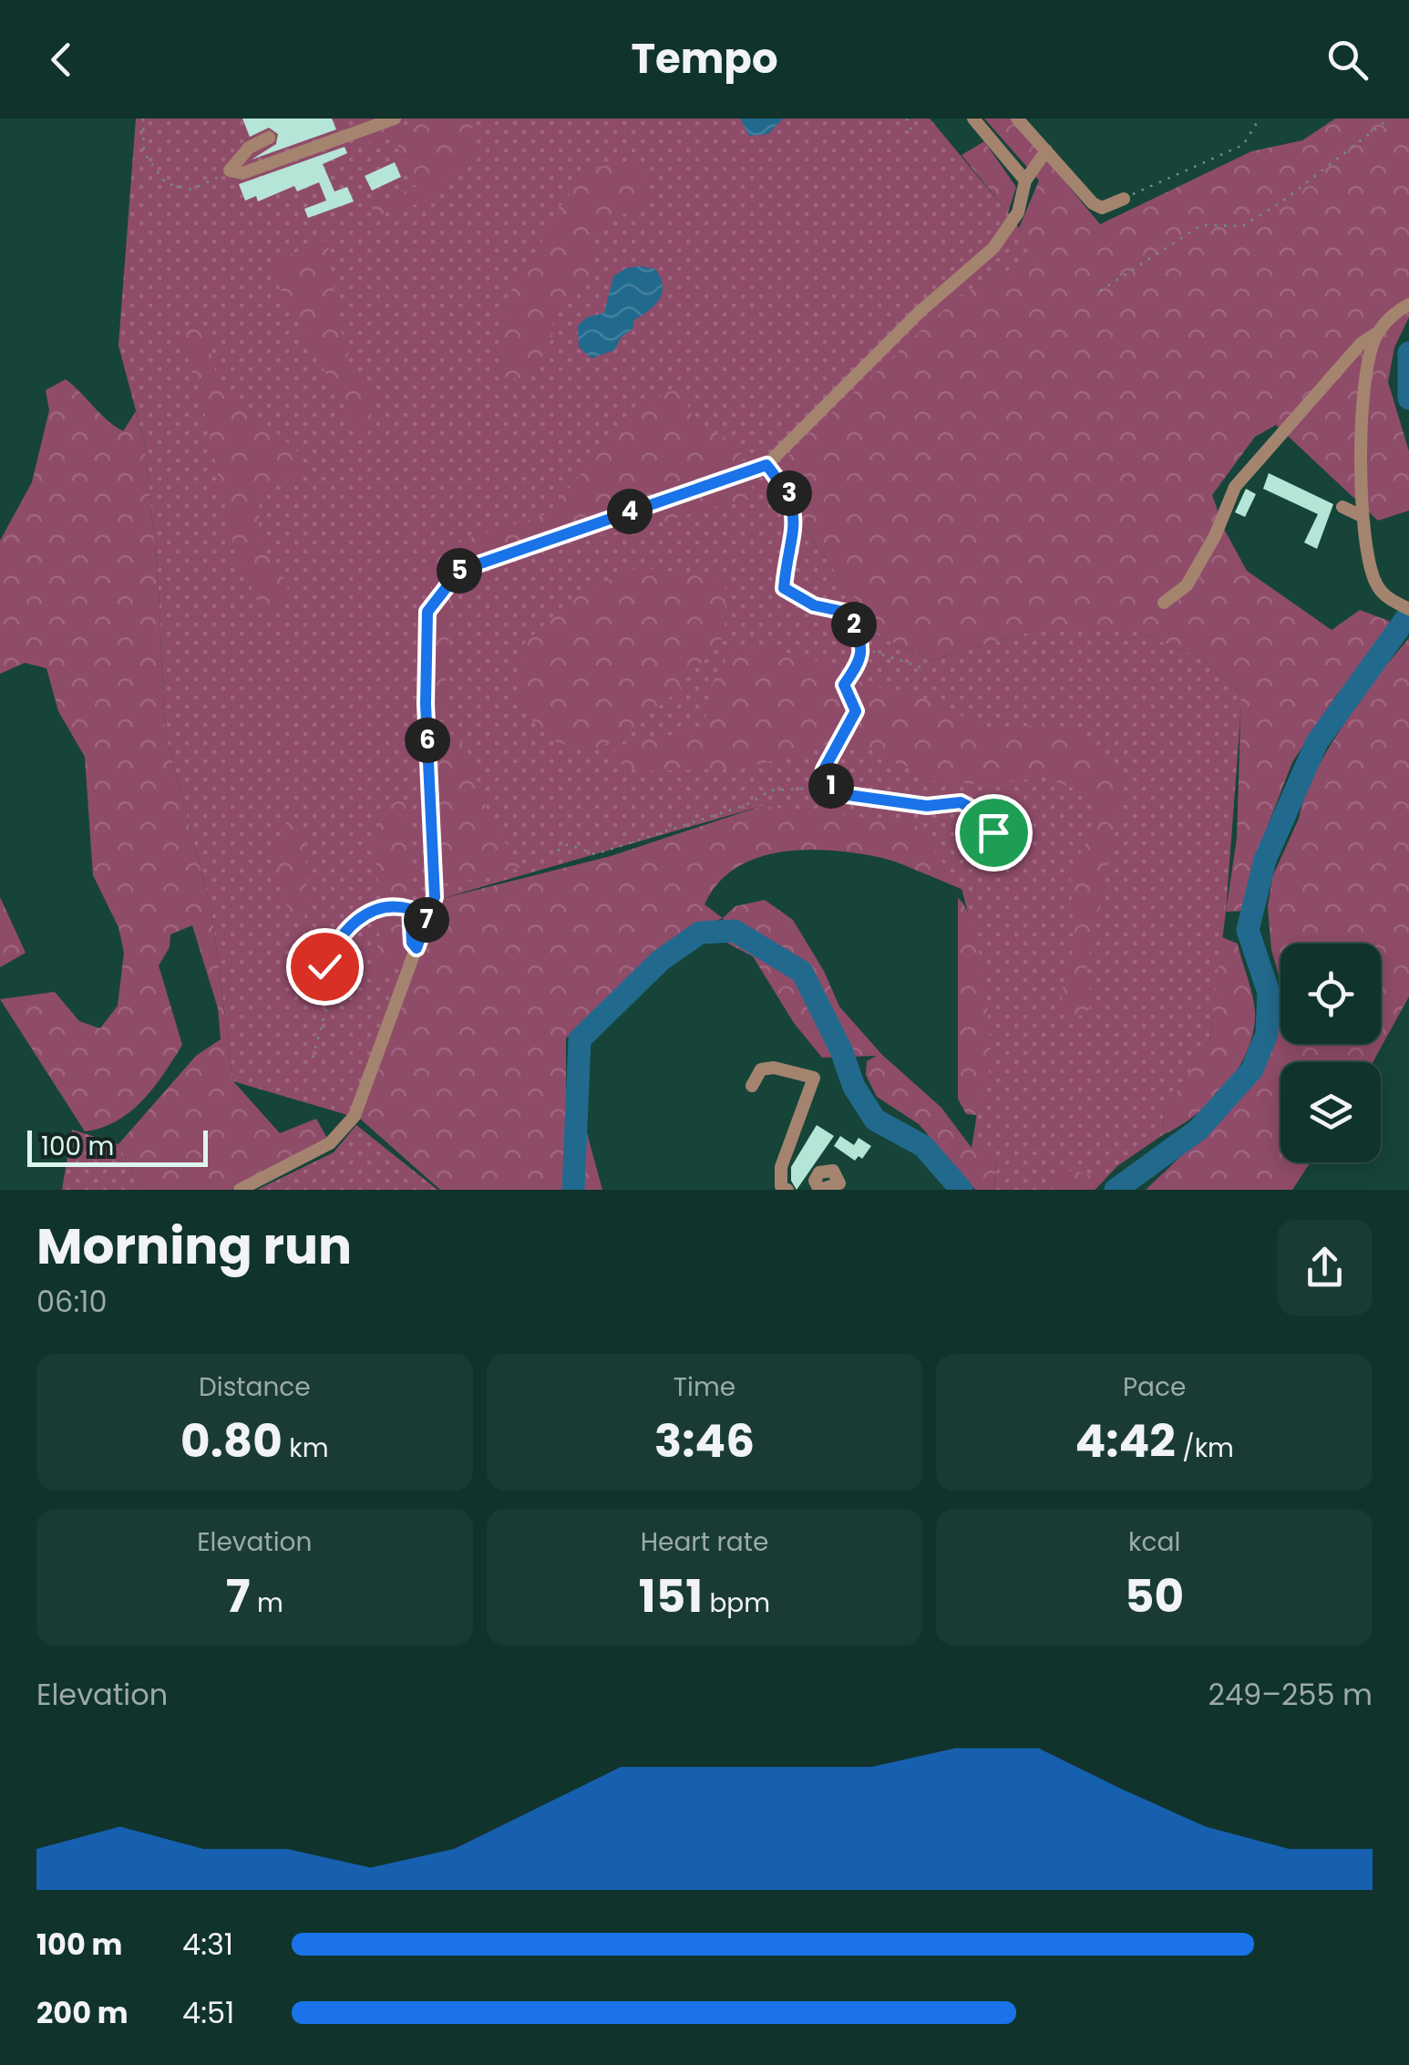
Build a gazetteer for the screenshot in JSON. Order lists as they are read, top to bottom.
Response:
{
  "scale_bar": "100 m",
  "page": {
    "header": "Tempo",
    "pins": [
      "3",
      "4",
      "5",
      "2",
      "6",
      "1",
      "7"
    ],
    "scale": "100 m",
    "heading": ["Morning run", "06:10"],
    "stats": [
      ["Distance", "0.80 km"],
      ["Time", "3:46"],
      ["Pace", "4:42 /km"],
      ["Elevation", "7 m"],
      ["Heart rate", "151 bpm"],
      ["kcal", "50"]
    ],
    "chart": ["Elevation", "249–255 m"],
    "list": [
      {
        "name": "100 m",
        "note": "4:31"
      },
      {
        "name": "200 m",
        "note": "4:51"
      }
    ]
  }
}
